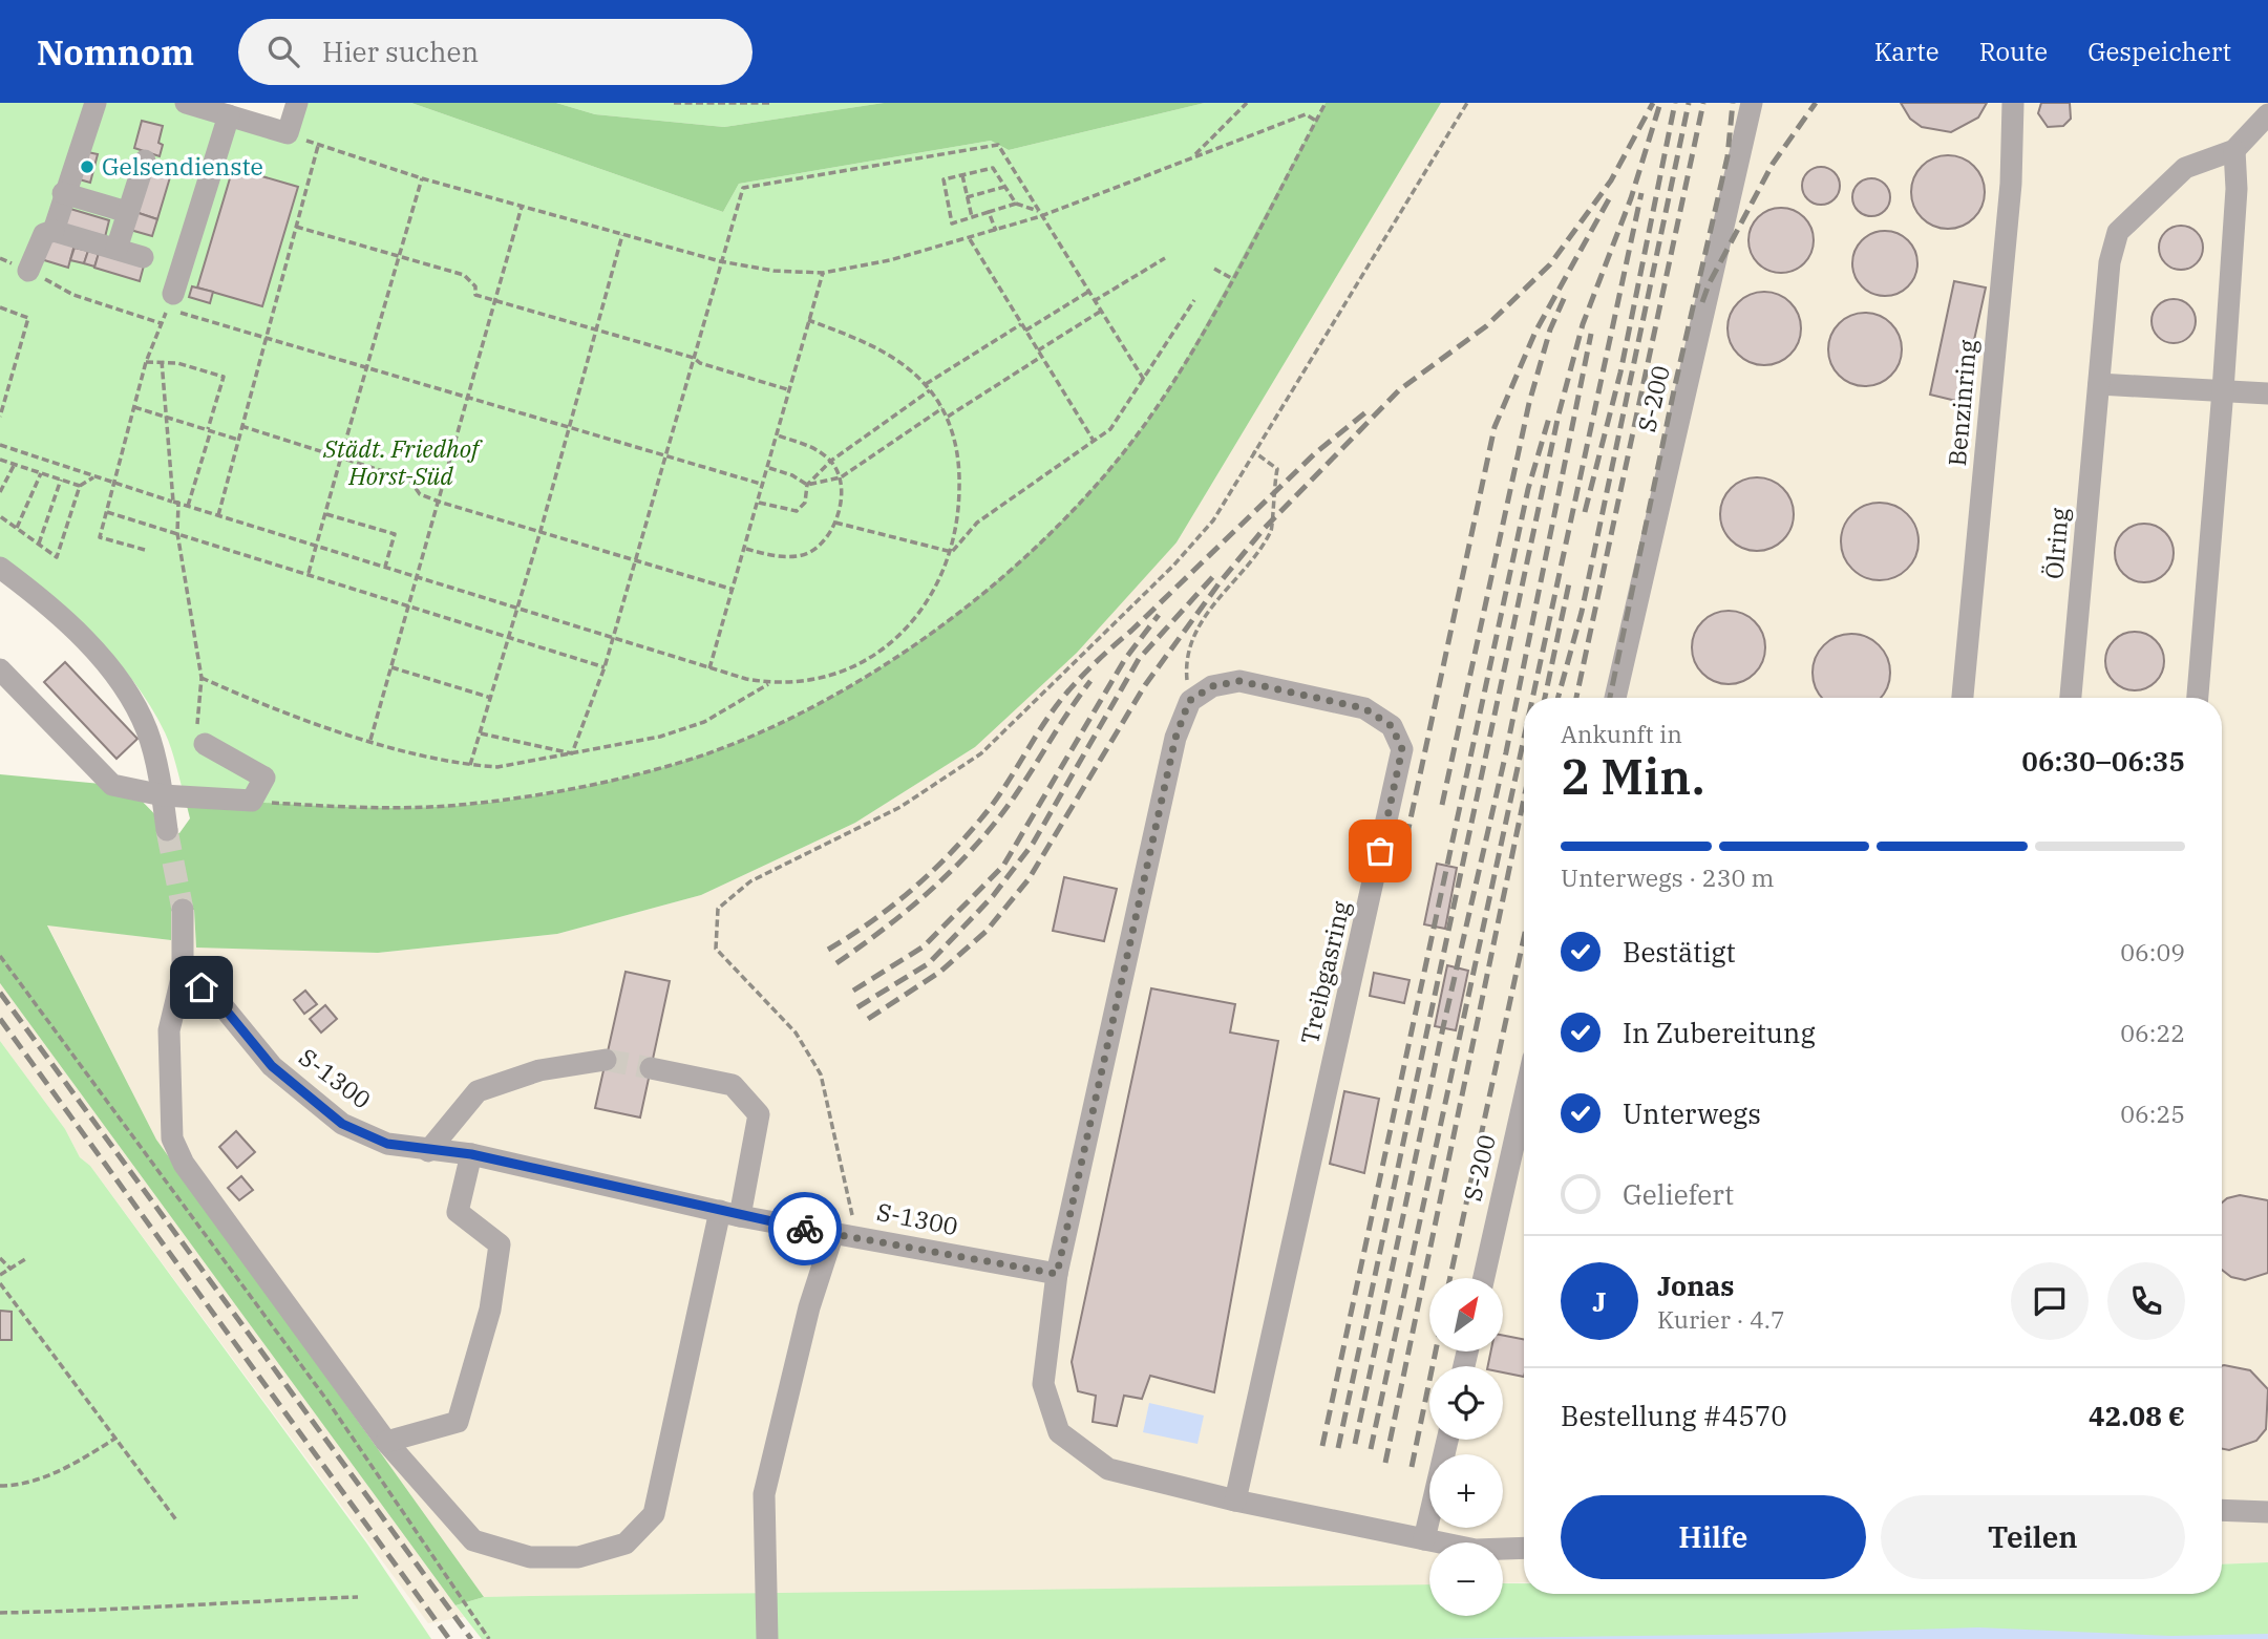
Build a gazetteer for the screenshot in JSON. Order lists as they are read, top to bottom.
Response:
{
  "streets": {
    "street": [
      "S-200",
      "Benzinring",
      "Ölring",
      "Treibgasring",
      "S-1300"
    ]
  },
  "parks": ["Städt. Friedhof Horst-Süd"],
  "places": ["Gelsendienste"],
  "north": "top right",
  "page": {
    "header": "Nomnom",
    "search": "Hier suchen",
    "nav": ["Karte", "Route", "Gespeichert"],
    "heading": ["2 Min.", "Ankunft in", "06:30–06:35"],
    "panel": [
      "Jonas",
      "Kurier · 4.7",
      "Bestellung #4570",
      "42.08 €"
    ],
    "bar": "Unterwegs · 230 m",
    "list": [
      ["Bestätigt", "06:09"],
      ["In Zubereitung", "06:22"],
      ["Unterwegs", "06:25"],
      "Geliefert"
    ],
    "round": "J",
    "map_buttons": ["+", "−"],
    "buttons": ["Hilfe", "Teilen"]
  }
}
